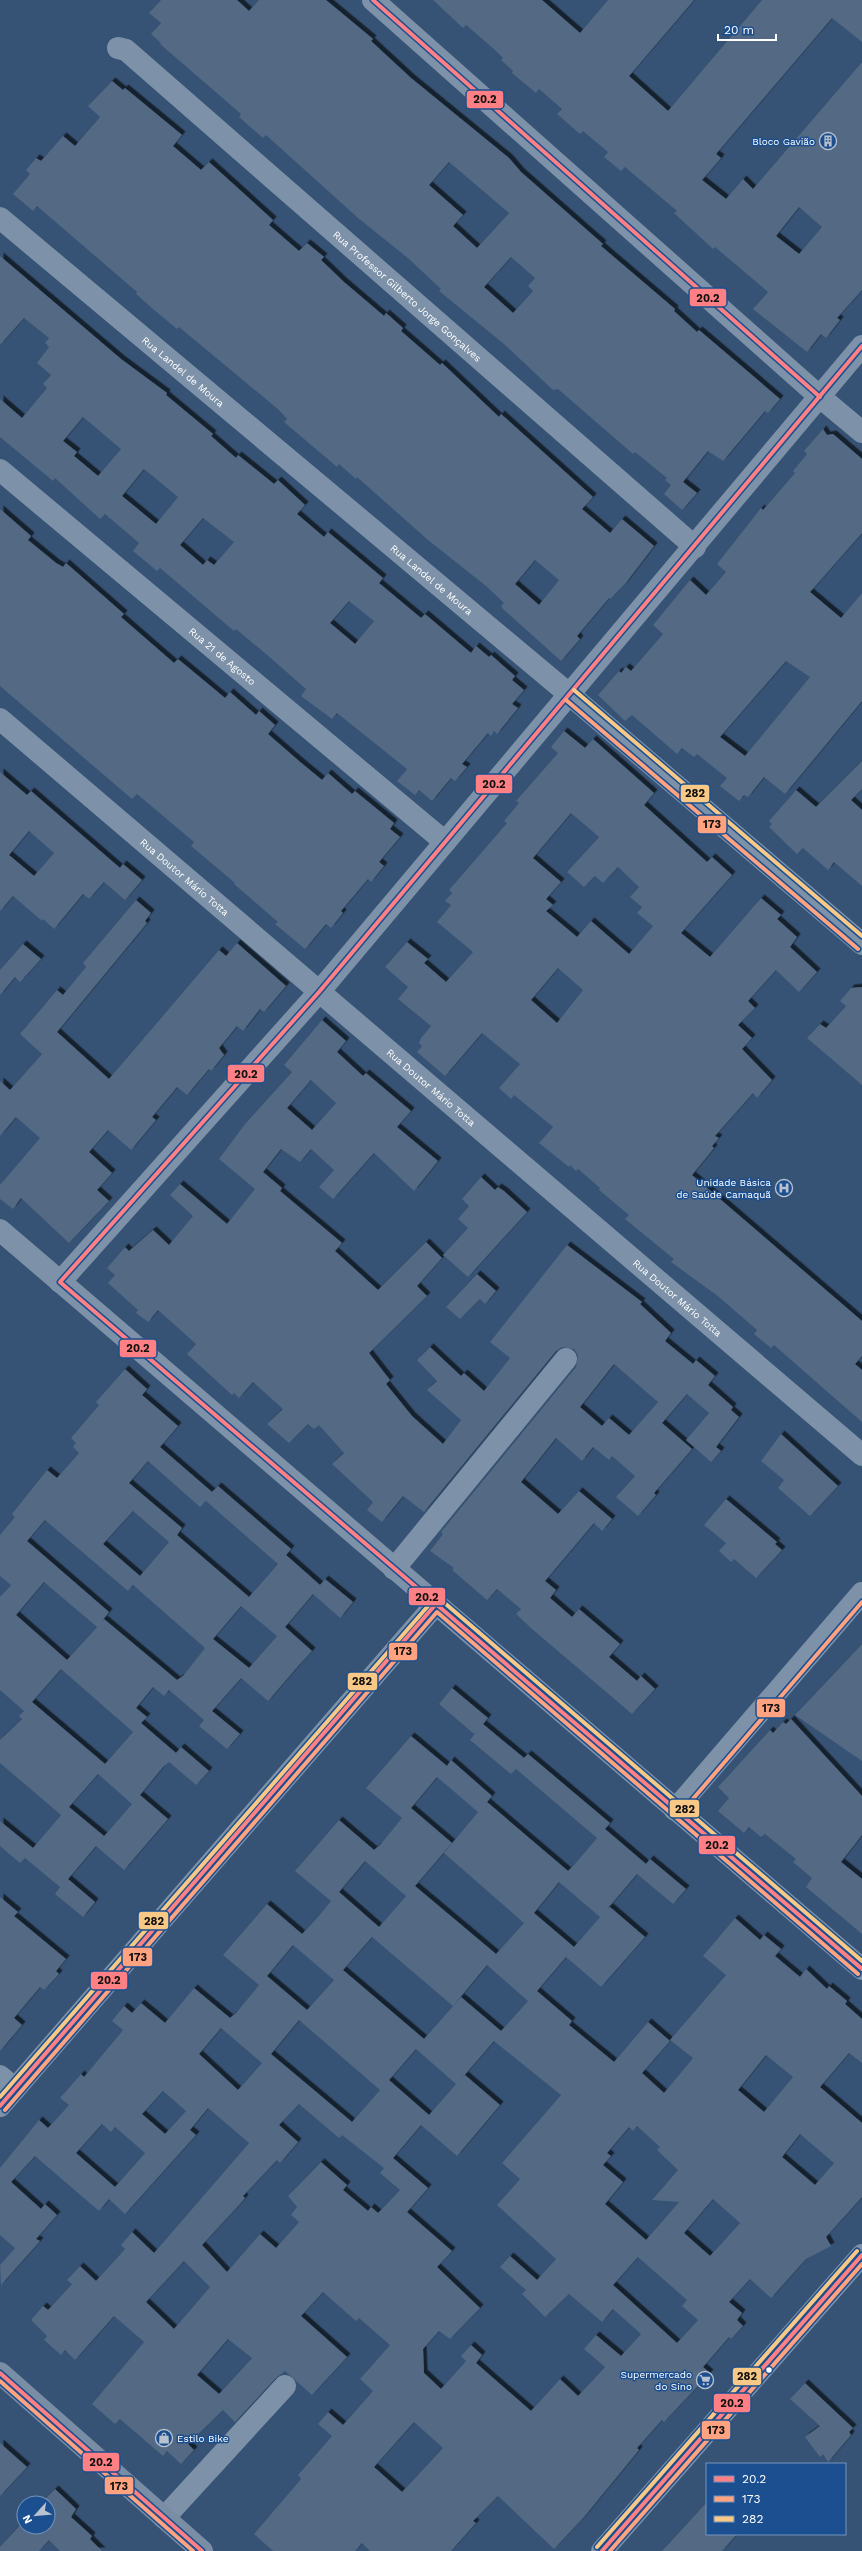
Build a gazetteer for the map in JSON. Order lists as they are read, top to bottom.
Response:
{
  "streets": {
    "street": [
      "Rua Professor Gilberto Jorge Gonçalves",
      "Rua Landel de Moura",
      "Rua 21 de Agosto",
      "Rua Doutor Mário Totta"
    ]
  },
  "places": {
    "building": ["Bloco Gavião"],
    "hospital": ["Unidade Básica de Saúde Camaquã"],
    "supermarket": ["Supermercado do Sino"],
    "shop": ["Estilo Bike"]
  },
  "lines": ["transit line 20.2", "transit line 282", "transit line 173"],
  "legend": ["20.2", "173", "282"],
  "scale_bar": "20 m",
  "north": "bottom left"
}
